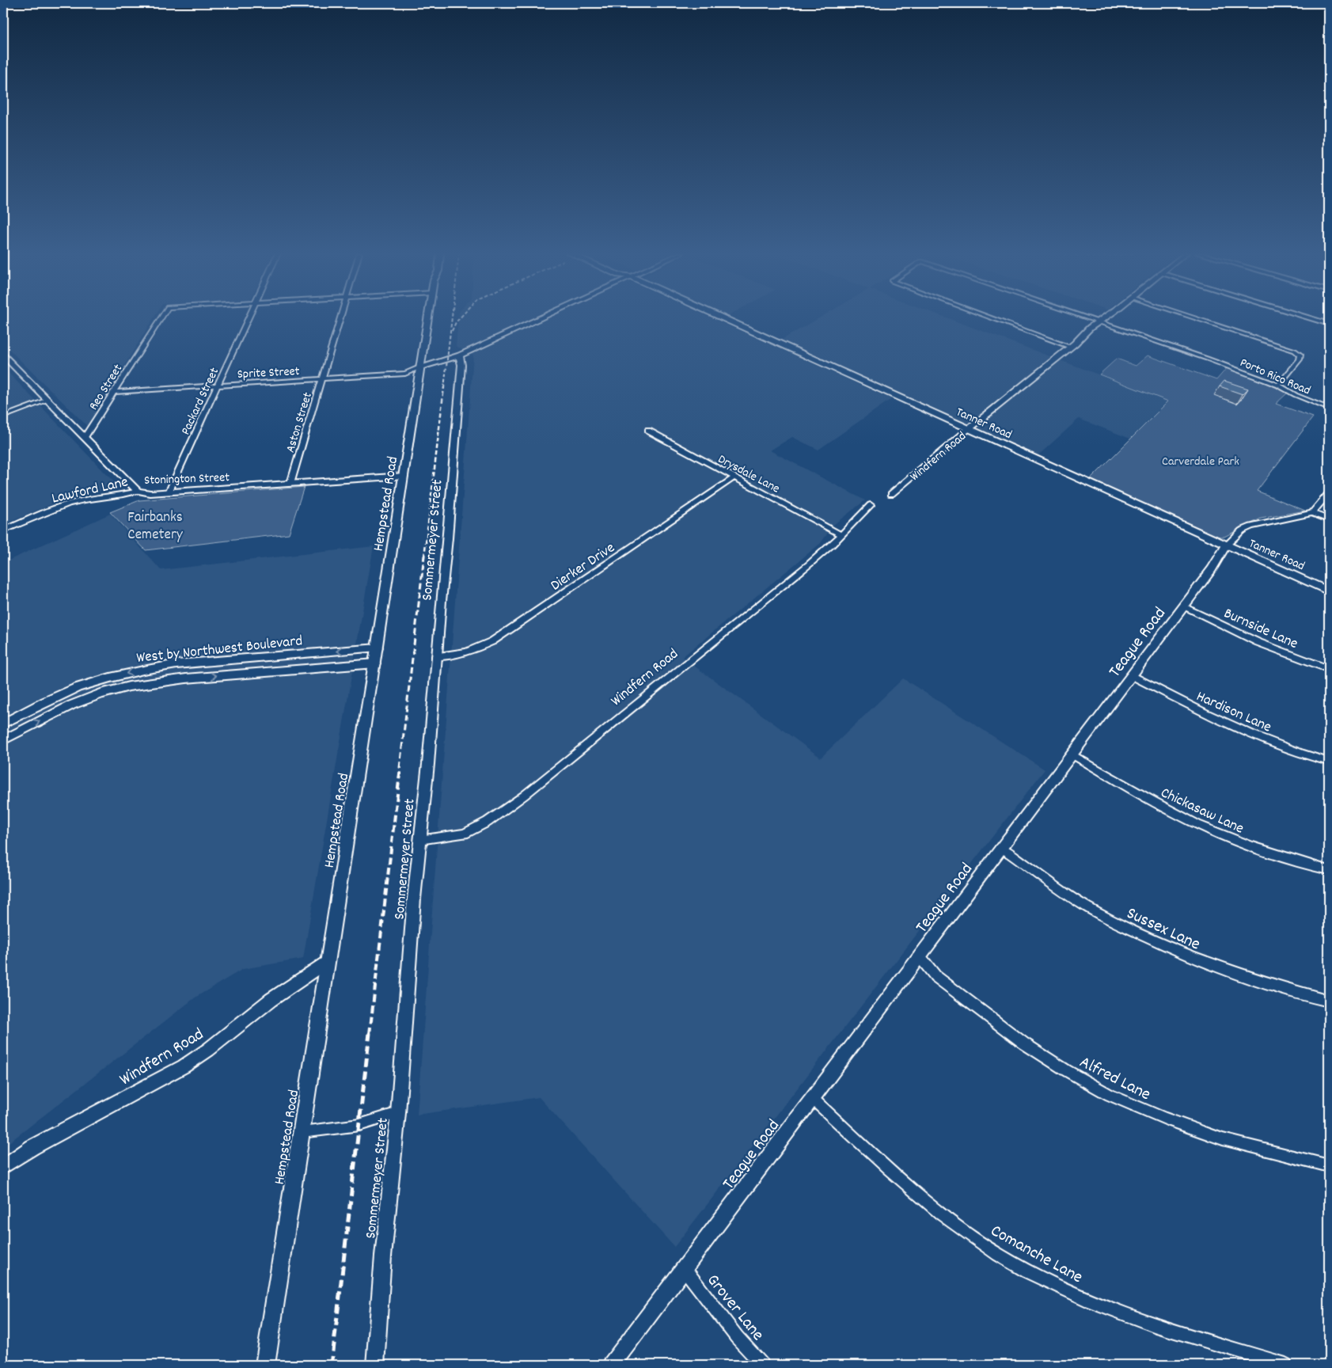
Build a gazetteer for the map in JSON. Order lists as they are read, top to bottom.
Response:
{
  "streets": {
    "main road": ["Tanner Road", "Hempstead Road"],
    "street": [
      "Sprite Street",
      "Porto Rico Road",
      "Reo Street",
      "Packard Street",
      "Aston Street",
      "Windfern Road",
      "Drysdale Lane",
      "Stonington Street",
      "Lawford Lane",
      "Sommermeyer Street",
      "Dierker Drive",
      "Burnside Lane",
      "Teague Road",
      "West by Northwest Boulevard",
      "Hardison Lane",
      "Chickasaw Lane",
      "Sussex Lane",
      "Alfred Lane",
      "Comanche Lane",
      "Grover Lane"
    ]
  },
  "crossings": [
    ["Sprite Street", "Reo Street"],
    ["Sprite Street", "Packard Street"],
    ["Sprite Street", "Aston Street"],
    ["Sprite Street", "Hempstead Road"],
    ["Porto Rico Road", "Windfern Road"],
    ["Reo Street", "Stonington Street"],
    ["Packard Street", "Stonington Street"],
    ["Aston Street", "Stonington Street"],
    ["Tanner Road", "Windfern Road"],
    ["Tanner Road", "Teague Road"],
    ["Windfern Road", "Drysdale Lane"],
    ["Windfern Road", "Hempstead Road"],
    ["Windfern Road", "Sommermeyer Street"],
    ["Drysdale Lane", "Dierker Drive"],
    ["Stonington Street", "Lawford Lane"],
    ["Stonington Street", "Hempstead Road"],
    ["Hempstead Road", "West by Northwest Boulevard"],
    ["Sommermeyer Street", "Dierker Drive"],
    ["Burnside Lane", "Teague Road"],
    ["Teague Road", "Hardison Lane"],
    ["Teague Road", "Chickasaw Lane"],
    ["Teague Road", "Sussex Lane"],
    ["Teague Road", "Alfred Lane"],
    ["Teague Road", "Comanche Lane"],
    ["Teague Road", "Grover Lane"]
  ],
  "parks": ["Carverdale Park", "Fairbanks Cemetery"]
}
